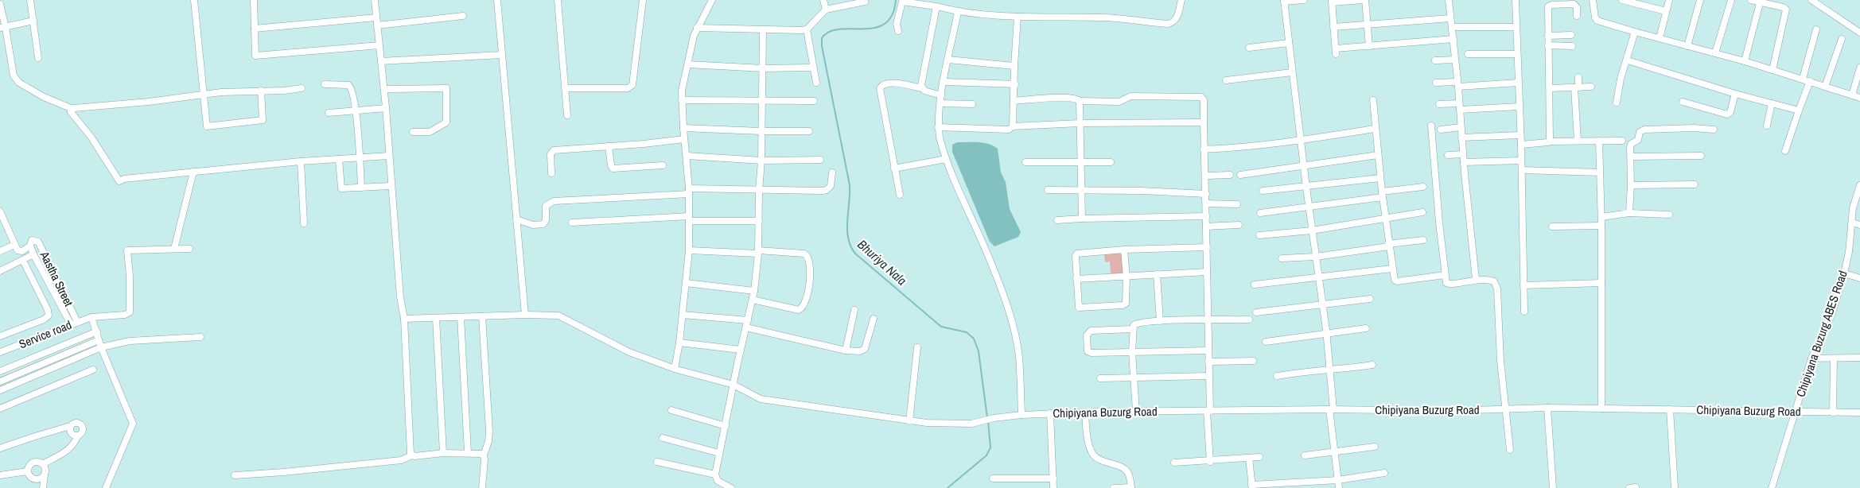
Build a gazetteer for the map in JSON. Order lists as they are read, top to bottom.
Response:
{
  "streets": {
    "street": [
      "Aastha Street",
      "Chipiyana Buzurg ABES Road",
      "Service road",
      "Chipiyana Buzurg Road"
    ]
  },
  "crossings": [
    ["Aastha Street", "Service road"],
    ["Chipiyana Buzurg ABES Road", "Chipiyana Buzurg Road"]
  ],
  "water": ["Bhuriya Nala"]
}
